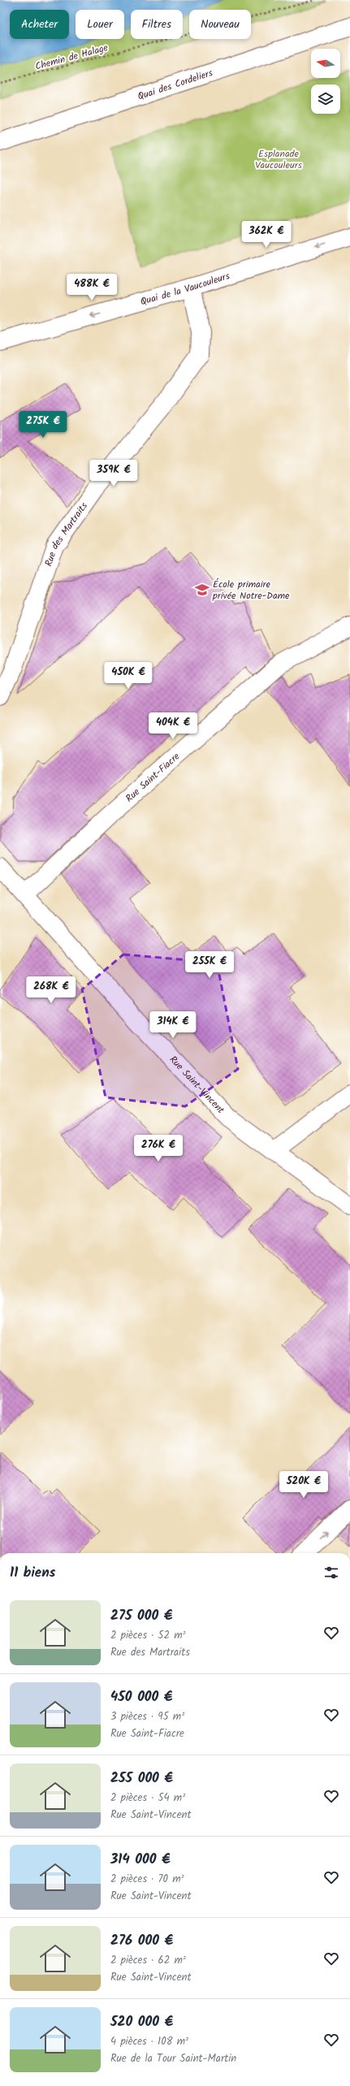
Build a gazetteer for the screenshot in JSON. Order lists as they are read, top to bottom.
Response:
{
  "streets": {
    "street": [
      "Quai des Cordeliers",
      "Quai de la Vaucouleurs",
      "Rue des Martraits",
      "Rue Saint-Fiacre",
      "Rue Saint-Vincent"
    ],
    "path": ["Chemin de Halage"]
  },
  "crossings": [
    ["Quai de la Vaucouleurs", "Rue des Martraits"],
    ["Rue Saint-Fiacre", "Rue Saint-Vincent"]
  ],
  "one_way": ["Quai de la Vaucouleurs"],
  "parks": ["Esplanade Vaucouleurs"],
  "places": {
    "school or university": ["École primaire privée Notre-Dame"]
  },
  "north": "left",
  "page": {
    "chip": [
      "Acheter",
      "Louer",
      "Filtres",
      "Nouveau"
    ],
    "price": [
      "362K €",
      "488K €",
      "275K €",
      "359K €",
      "450K €",
      "404K €",
      "255K €",
      "268K €",
      "314K €",
      "276K €",
      "520K €"
    ],
    "heading": "11 biens",
    "list": [
      {
        "name": "275 000 €",
        "note": "2 pièces · 52 m² · Rue des Martraits"
      },
      {
        "name": "450 000 €",
        "note": "3 pièces · 95 m² · Rue Saint-Fiacre"
      },
      {
        "name": "255 000 €",
        "note": "2 pièces · 54 m² · Rue Saint-Vincent"
      },
      {
        "name": "314 000 €",
        "note": "2 pièces · 70 m² · Rue Saint-Vincent"
      },
      {
        "name": "276 000 €",
        "note": "2 pièces · 62 m² · Rue Saint-Vincent"
      },
      {
        "name": "520 000 €",
        "note": "4 pièces · 108 m² · Rue de la Tour Saint-Martin"
      }
    ]
  }
}
